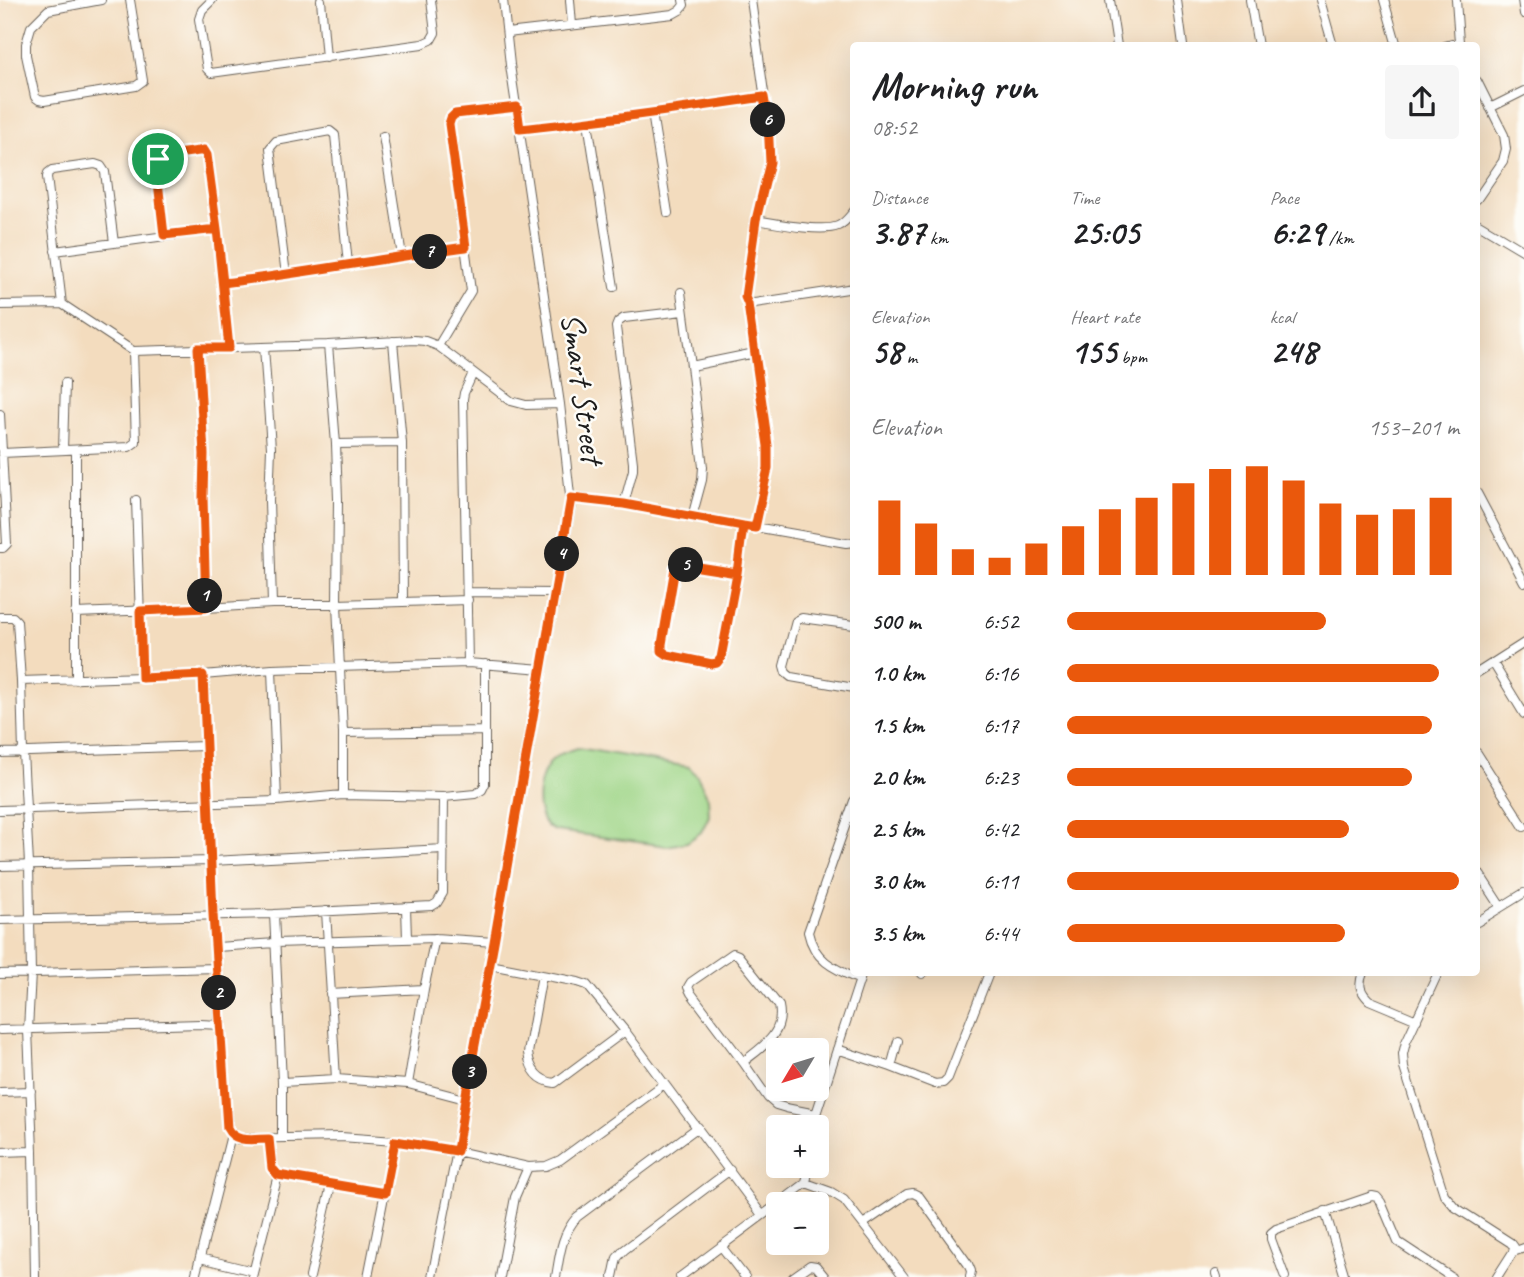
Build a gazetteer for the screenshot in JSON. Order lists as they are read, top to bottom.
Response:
{
  "streets": {
    "street": ["Smart Street"]
  },
  "north": "bottom left",
  "page": {
    "heading": ["Morning run", "08:52"],
    "pins": [
      "6",
      "7",
      "4",
      "5",
      "1",
      "2",
      "3"
    ],
    "stats": [
      ["Distance", "3.87 km"],
      ["Time", "25:05"],
      ["Pace", "6:29 /km"],
      ["Elevation", "58 m"],
      ["Heart rate", "155 bpm"],
      ["kcal", "248"]
    ],
    "chart": ["Elevation", "153–201 m"],
    "list": [
      {
        "name": "500 m",
        "note": "6:52"
      },
      {
        "name": "1.0 km",
        "note": "6:16"
      },
      {
        "name": "1.5 km",
        "note": "6:17"
      },
      {
        "name": "2.0 km",
        "note": "6:23"
      },
      {
        "name": "2.5 km",
        "note": "6:42"
      },
      {
        "name": "3.0 km",
        "note": "6:11"
      },
      {
        "name": "3.5 km",
        "note": "6:44"
      }
    ],
    "map_buttons": ["+", "−"]
  }
}
